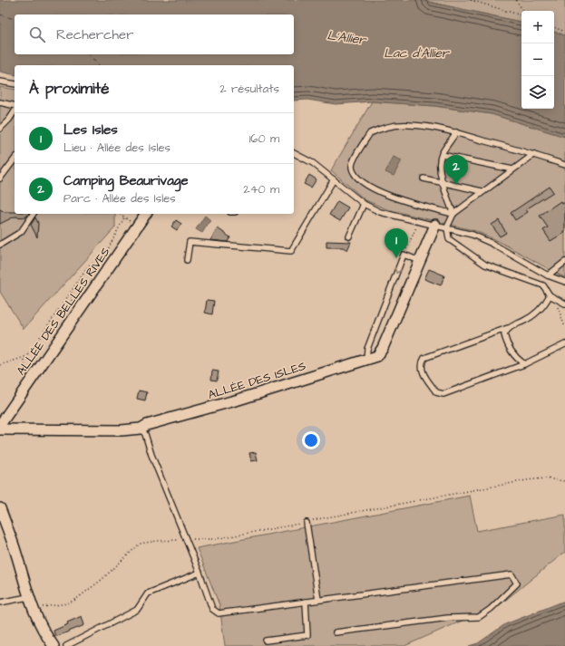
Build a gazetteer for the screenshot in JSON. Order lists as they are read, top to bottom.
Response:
{
  "streets": {
    "street": ["ALLÉE DES BELLES RIVES", "ALLÉE DES ISLES"]
  },
  "water": ["L'Allier", "Lac d'Allier"],
  "page": {
    "map_buttons": ["+", "−"],
    "search": "Rechercher",
    "heading": ["À proximité", "2 résultats"],
    "list": [
      {
        "mark": "1",
        "name": "Les Isles",
        "note": "Lieu · Allée des Isles",
        "value": "160 m"
      },
      {
        "mark": "2",
        "name": "Camping Beaurivage",
        "note": "Parc · Allée des Isles",
        "value": "240 m"
      }
    ],
    "pins": ["2", "1"]
  }
}
